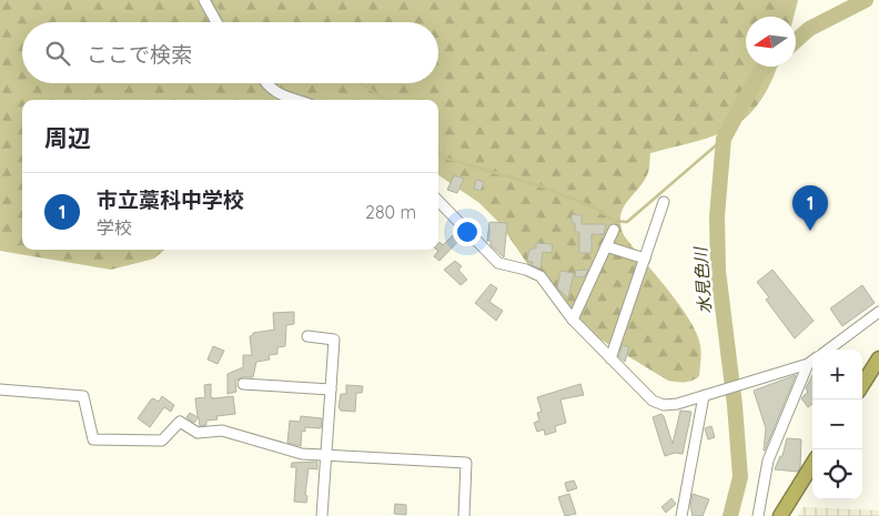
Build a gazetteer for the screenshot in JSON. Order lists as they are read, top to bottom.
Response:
{
  "water": ["水見色川"],
  "north": "left",
  "page": {
    "search": "ここで検索",
    "heading": "周辺",
    "list": [
      {
        "mark": "1",
        "name": "市立藁科中学校",
        "note": "学校",
        "value": "280 m"
      }
    ],
    "pins": "1",
    "map_buttons": ["+", "−"]
  }
}
